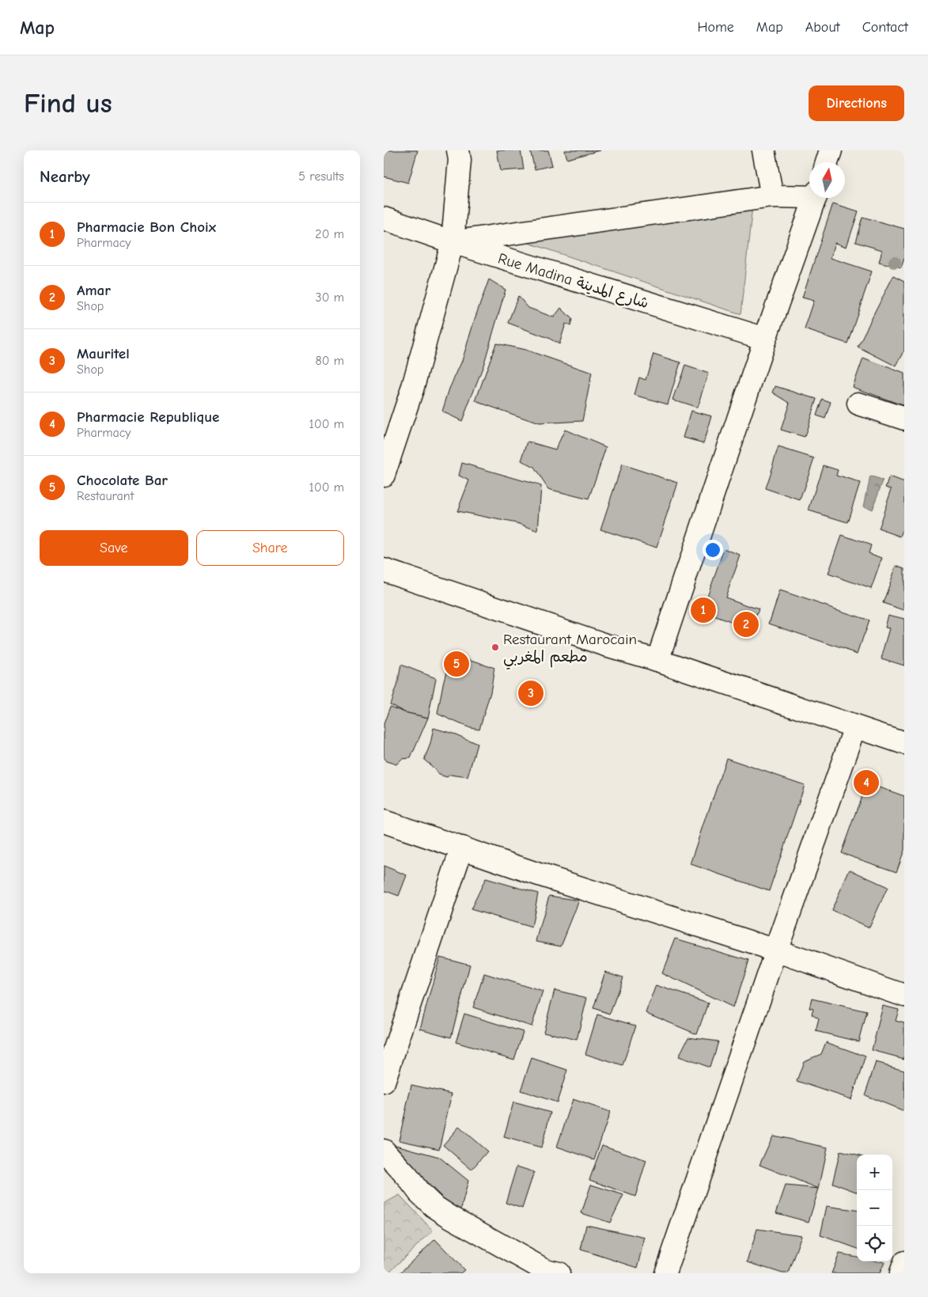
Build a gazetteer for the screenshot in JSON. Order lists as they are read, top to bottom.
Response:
{
  "streets": {
    "street": ["Rue Madina شارع المدينة"]
  },
  "places": ["Restaurant Marocain مطعم المغربي"],
  "north": "top",
  "page": {
    "header": "Map",
    "nav": [
      "Home",
      "Map",
      "About",
      "Contact"
    ],
    "buttons": [
      "Directions",
      ["Save", "Share"]
    ],
    "title": "Find us",
    "heading": ["Nearby", "5 results"],
    "list": [
      {
        "mark": "1",
        "name": "Pharmacie Bon Choix",
        "note": "Pharmacy",
        "value": "20 m"
      },
      {
        "mark": "2",
        "name": "Amar",
        "note": "Shop",
        "value": "30 m"
      },
      {
        "mark": "3",
        "name": "Mauritel",
        "note": "Shop",
        "value": "80 m"
      },
      {
        "mark": "4",
        "name": "Pharmacie Republique",
        "note": "Pharmacy",
        "value": "100 m"
      },
      {
        "mark": "5",
        "name": "Chocolate Bar",
        "note": "Restaurant",
        "value": "100 m"
      }
    ],
    "pins": [
      "1",
      "2",
      "5",
      "3",
      "4"
    ],
    "map_buttons": ["+", "−"]
  }
}
